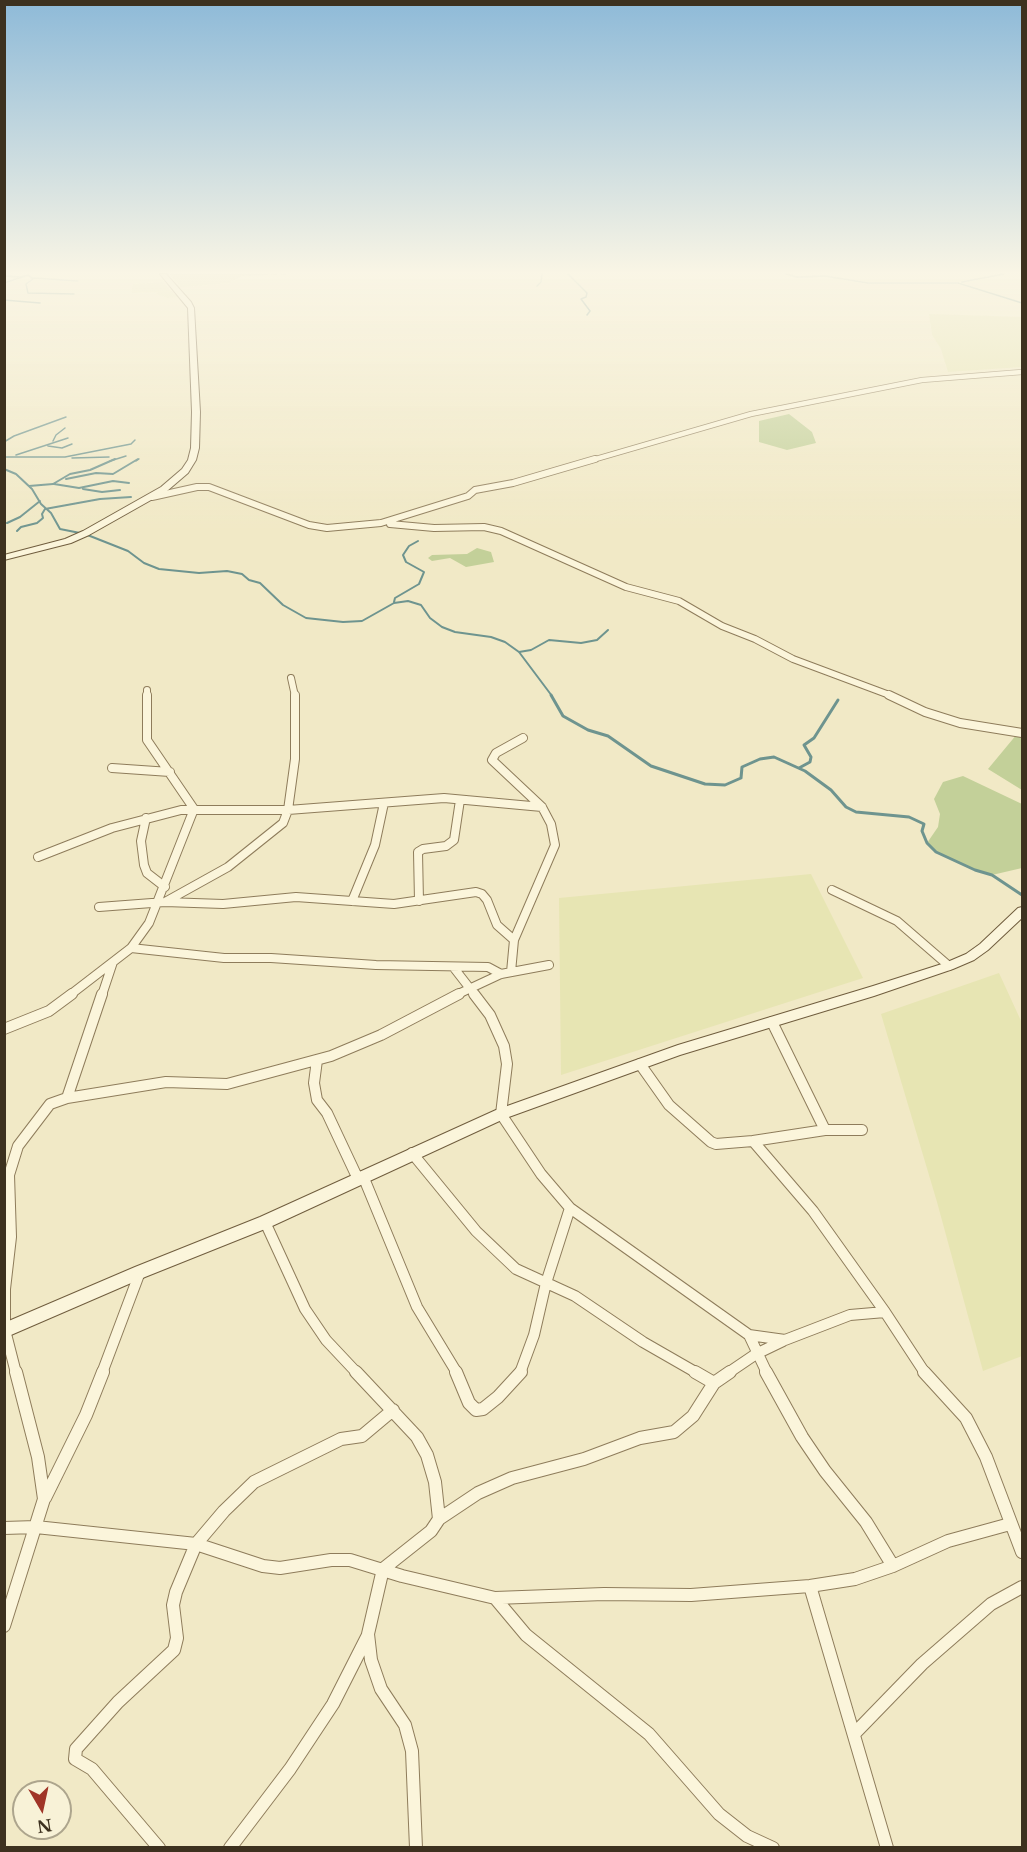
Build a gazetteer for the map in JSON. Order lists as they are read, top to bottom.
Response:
{
  "north": "bottom"
}
